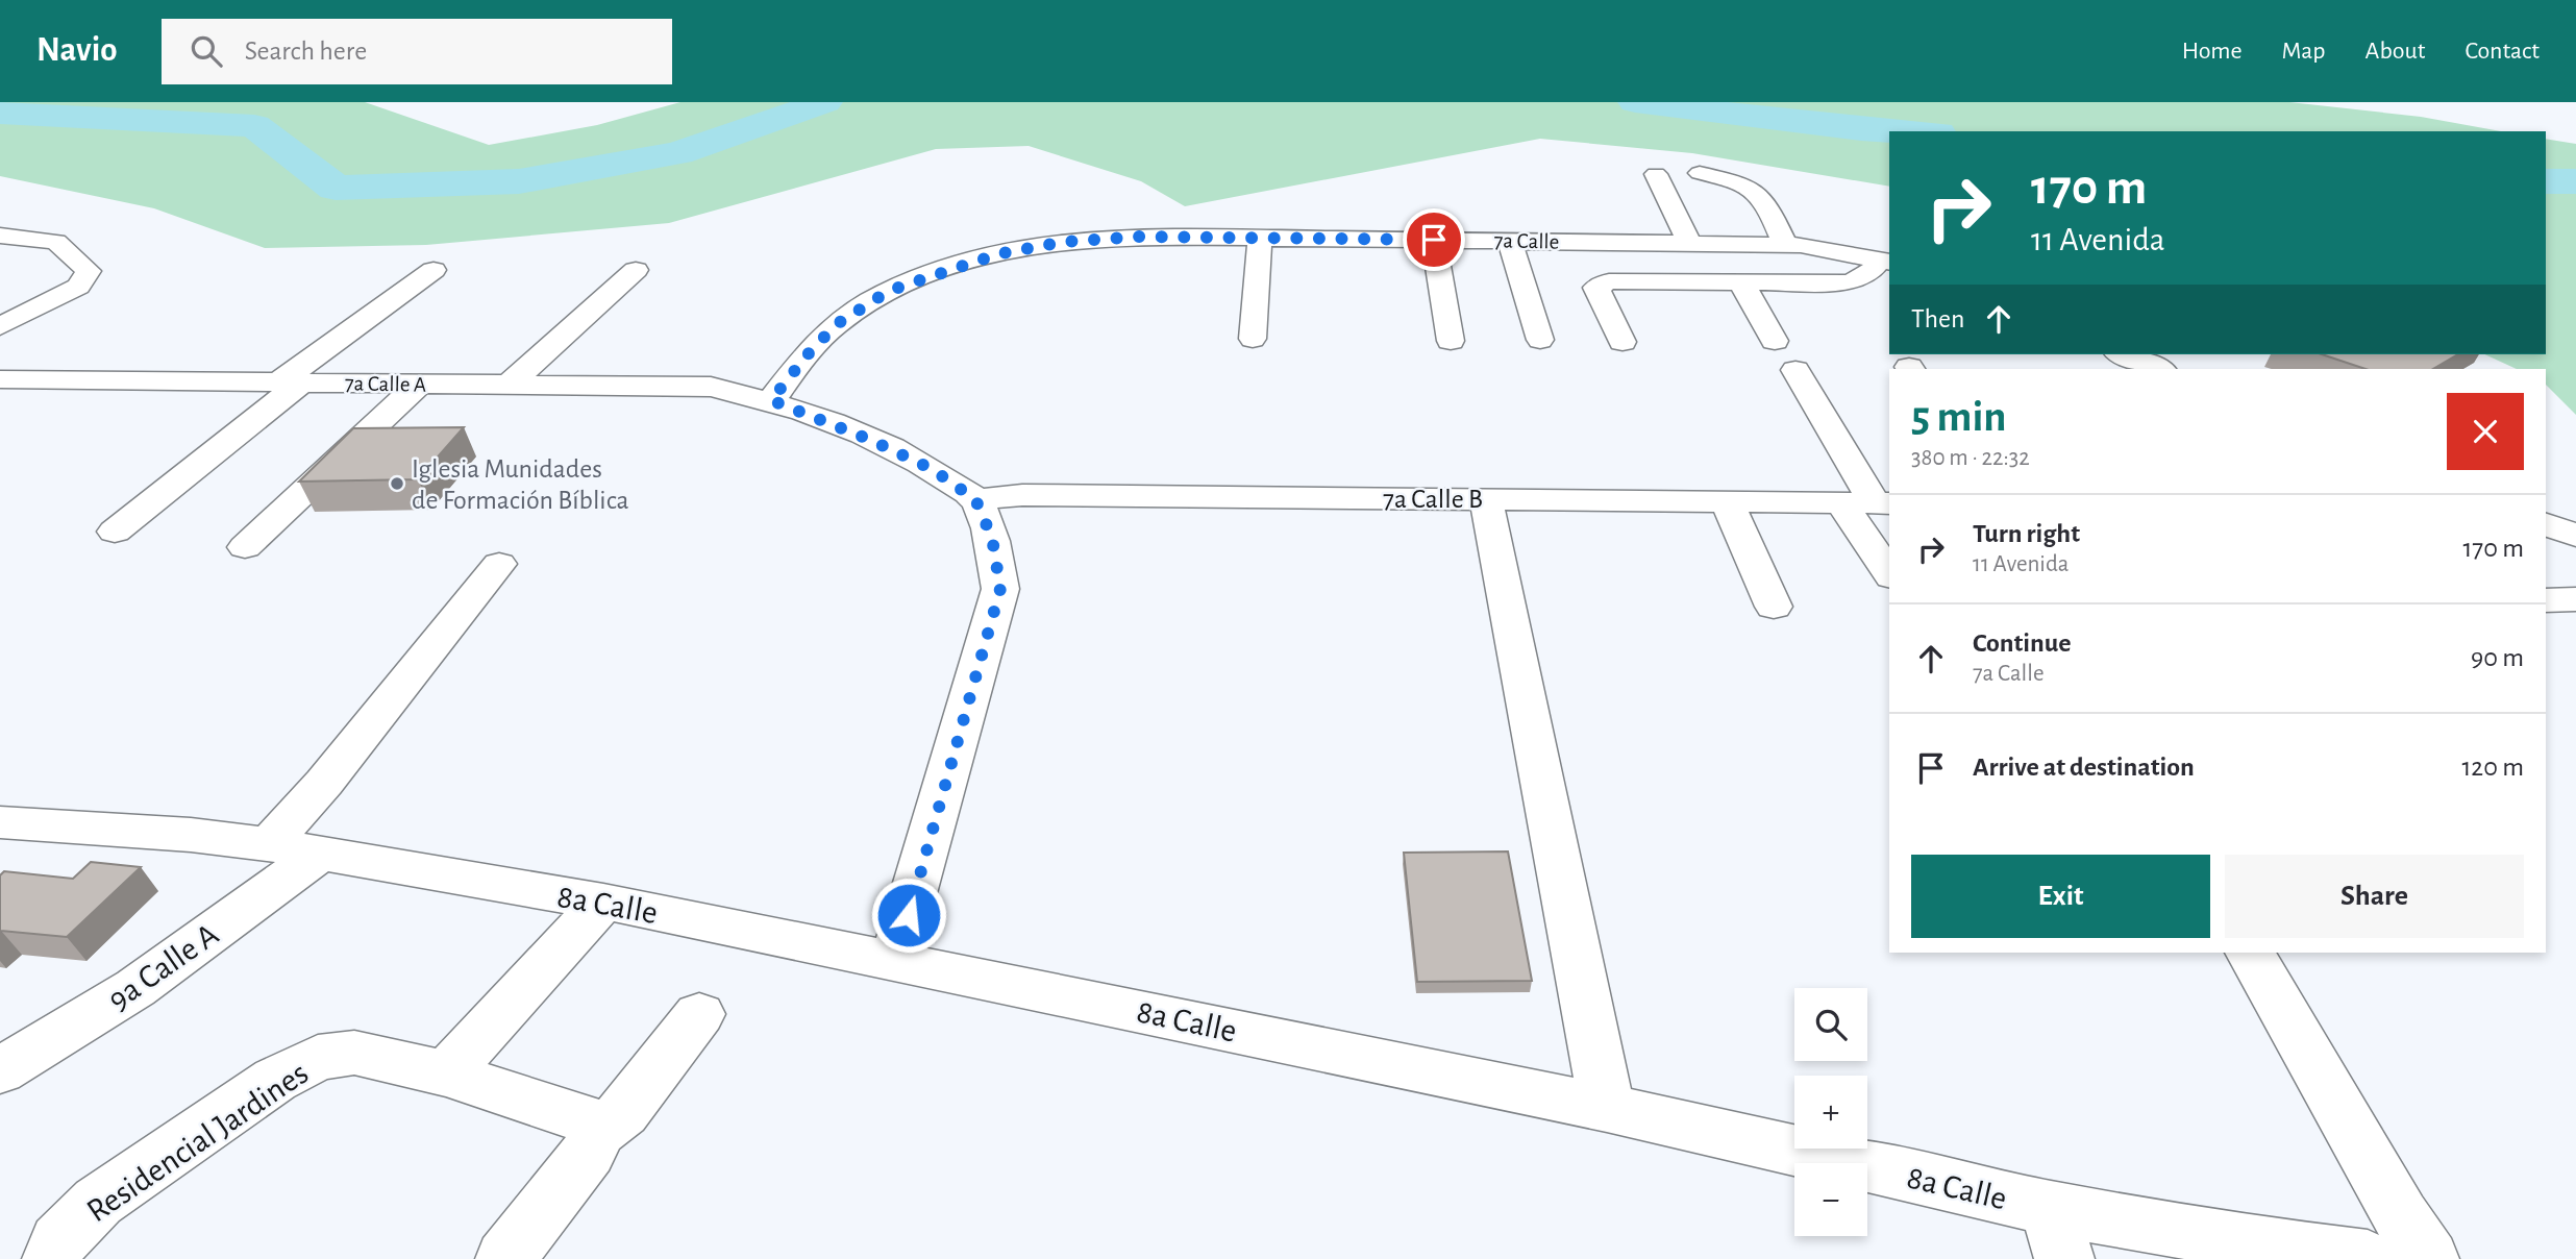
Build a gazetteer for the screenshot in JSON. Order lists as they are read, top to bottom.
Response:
{
  "streets": {
    "street": [
      "7a Calle",
      "7a Calle A",
      "7a Calle B",
      "8a Calle",
      "9a Calle A",
      "Residencial Jardines"
    ]
  },
  "crossings": [
    ["7a Calle", "7a Calle A"],
    ["7a Calle A", "7a Calle B"],
    ["8a Calle", "9a Calle A"]
  ],
  "places": ["Iglesia Munidades de Formación Bíblica"],
  "page": {
    "header": "Navio",
    "search": "Search here",
    "nav": [
      "Home",
      "Map",
      "About",
      "Contact"
    ],
    "turn": ["170 m", "11 Avenida"],
    "then": "Then",
    "heading": ["5 min", "380 m · 22:32"],
    "list": [
      {
        "name": "Turn right",
        "note": "11 Avenida",
        "value": "170 m"
      },
      {
        "name": "Continue",
        "note": "7a Calle",
        "value": "90 m"
      },
      {
        "name": "Arrive at destination",
        "value": "120 m"
      }
    ],
    "buttons": ["Exit", "Share"],
    "map_buttons": ["+", "−"]
  }
}
